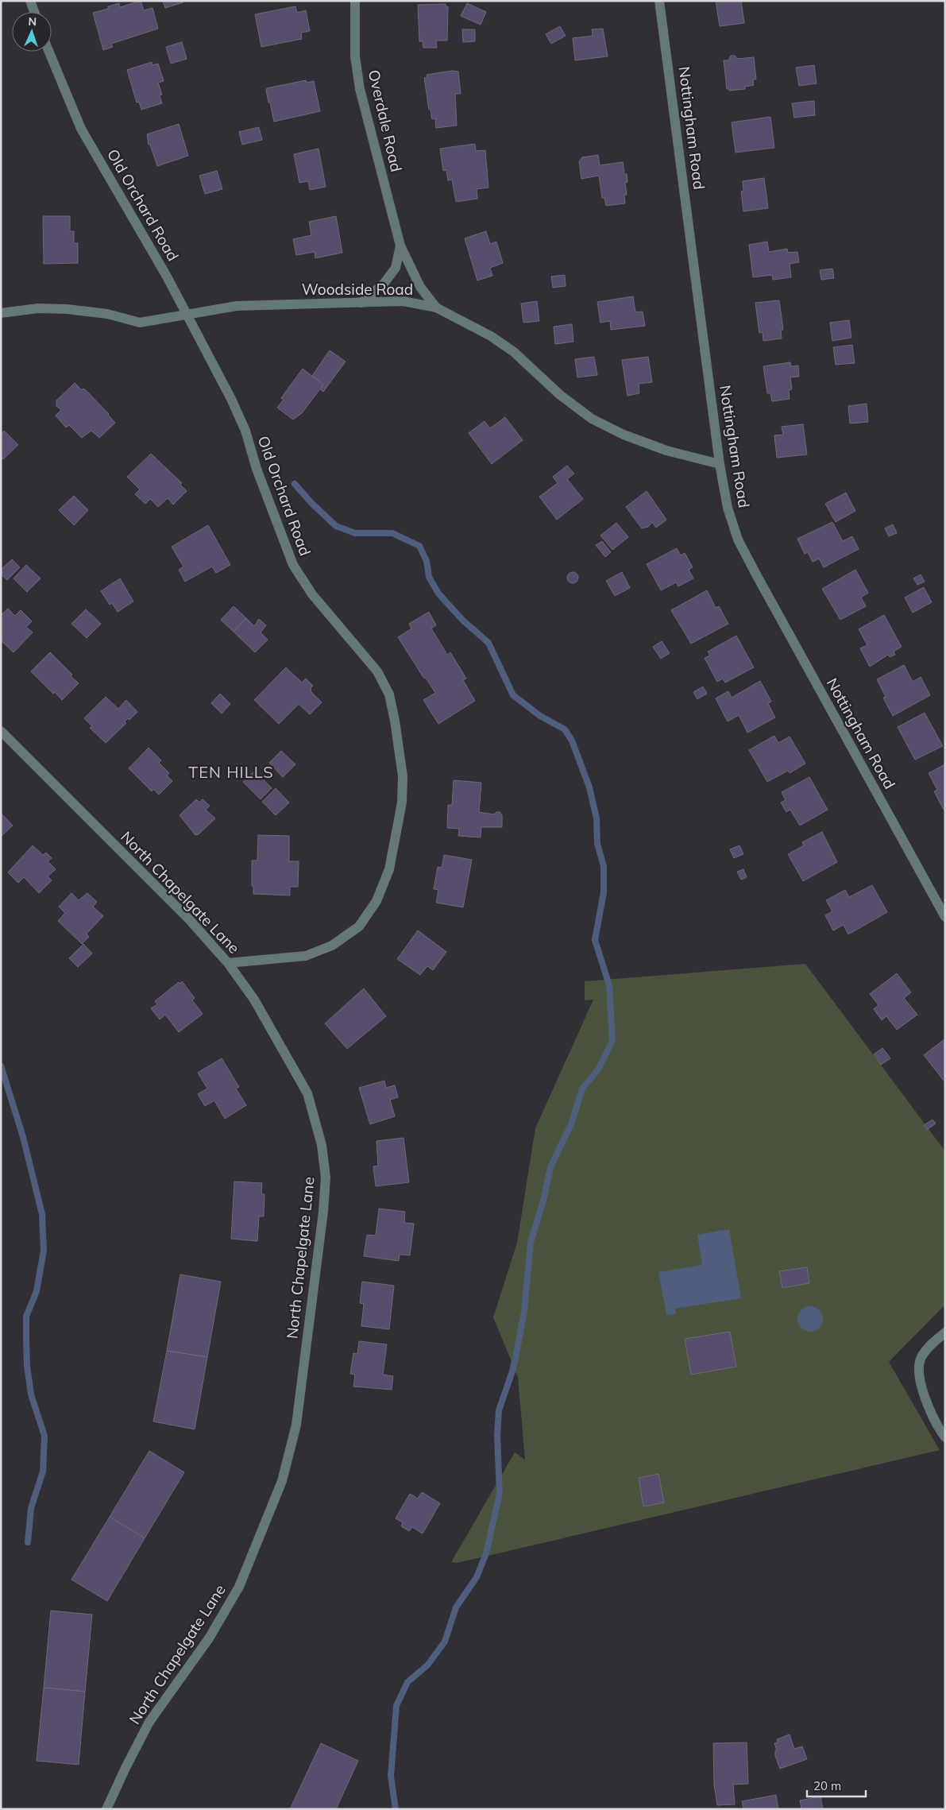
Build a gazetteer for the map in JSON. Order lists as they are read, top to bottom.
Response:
{
  "streets": {
    "street": [
      "Overdale Road",
      "Nottingham Road",
      "Old Orchard Road",
      "Woodside Road",
      "North Chapelgate Lane"
    ]
  },
  "crossings": [
    ["Overdale Road", "Woodside Road"],
    ["Nottingham Road", "Woodside Road"],
    ["Old Orchard Road", "Woodside Road"],
    ["Old Orchard Road", "North Chapelgate Lane"]
  ],
  "districts": ["TEN HILLS"],
  "scale_bar": "20 m",
  "north": "top"
}
